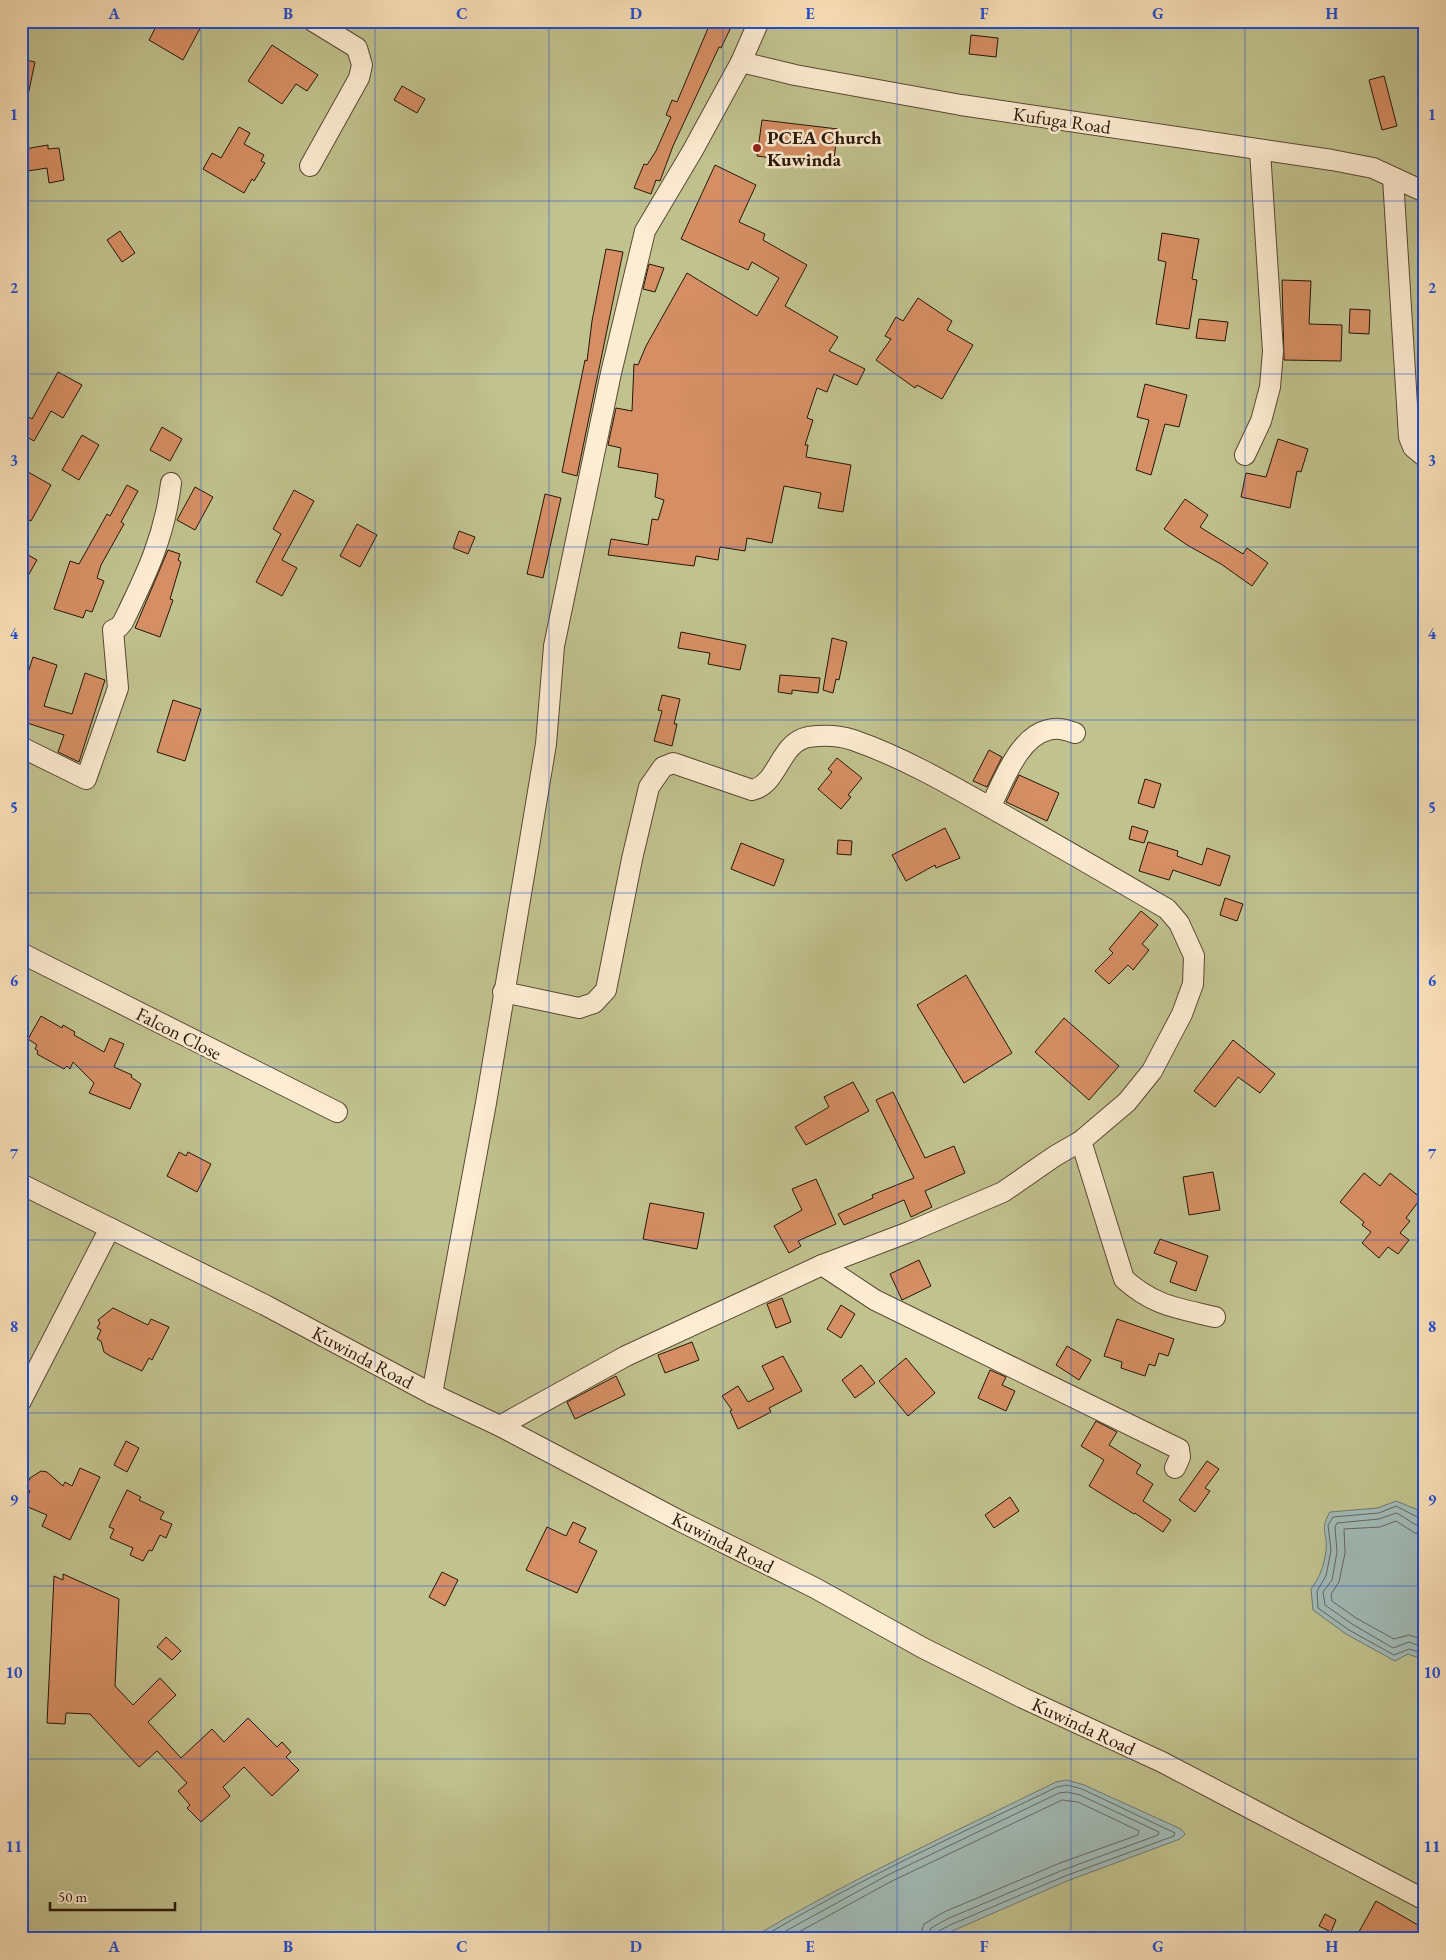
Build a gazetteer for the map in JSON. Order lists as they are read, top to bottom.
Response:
{
  "streets": {
    "street": ["Kufuga Road", "Falcon Close", "Kuwinda Road"]
  },
  "places": ["PCEA Church Kuwinda"],
  "scale_bar": "50 m",
  "grid": {
    "columns": [
      "A",
      "B",
      "C",
      "D",
      "E",
      "F",
      "G",
      "H"
    ],
    "rows": [
      "1",
      "2",
      "3",
      "4",
      "5",
      "6",
      "7",
      "8",
      "9",
      "10",
      "11"
    ]
  }
}
